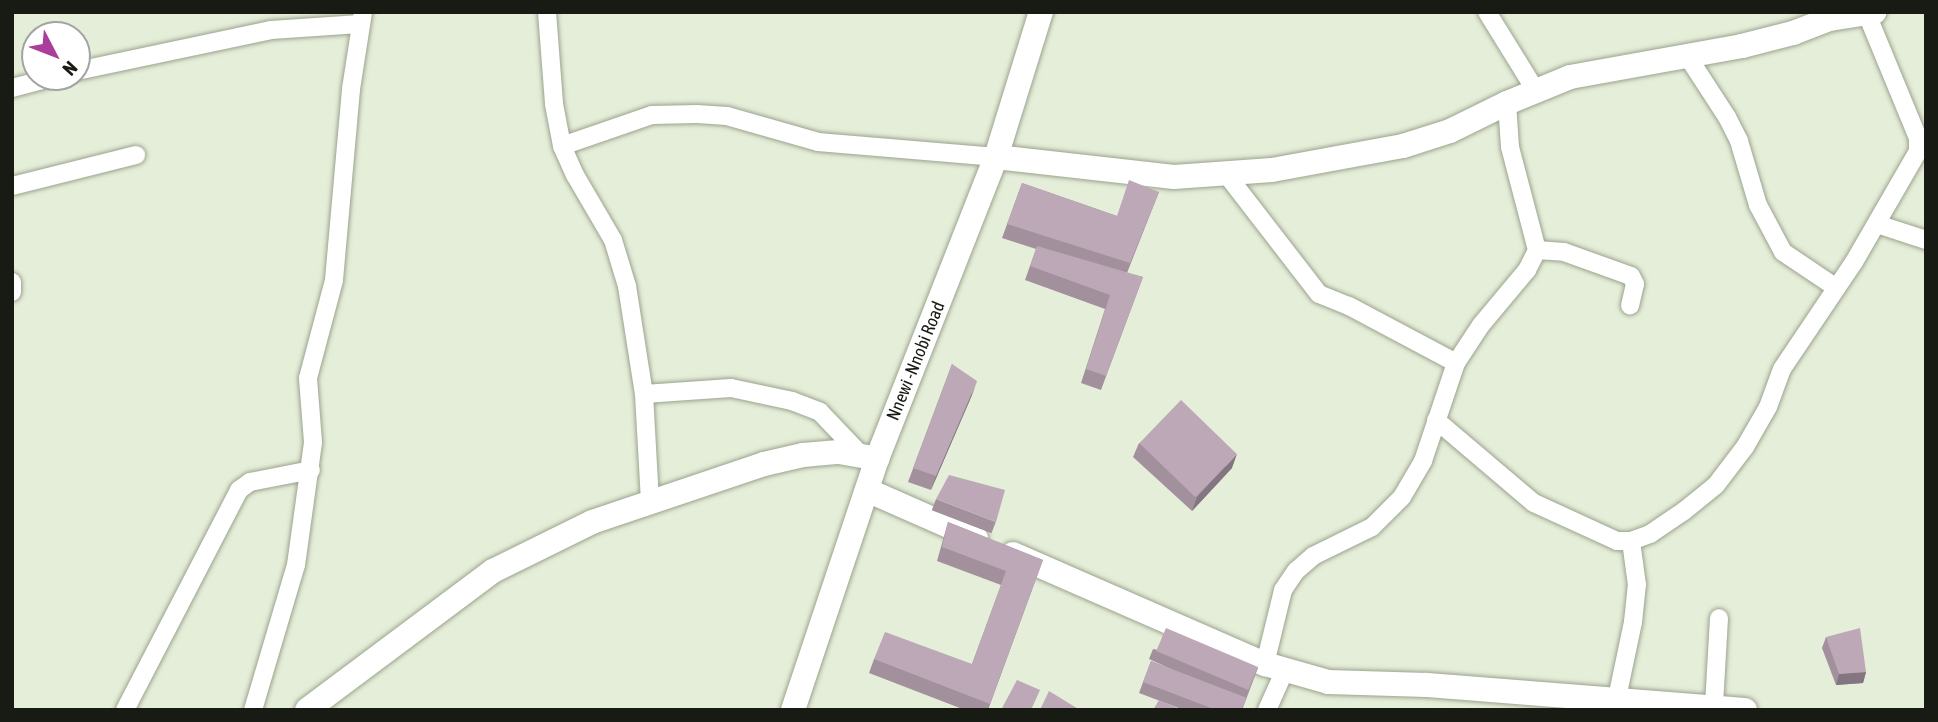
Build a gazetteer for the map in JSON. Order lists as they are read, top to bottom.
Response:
{
  "streets": {
    "street": ["Nnewi -Nnobi Road"]
  },
  "north": "bottom right"
}
